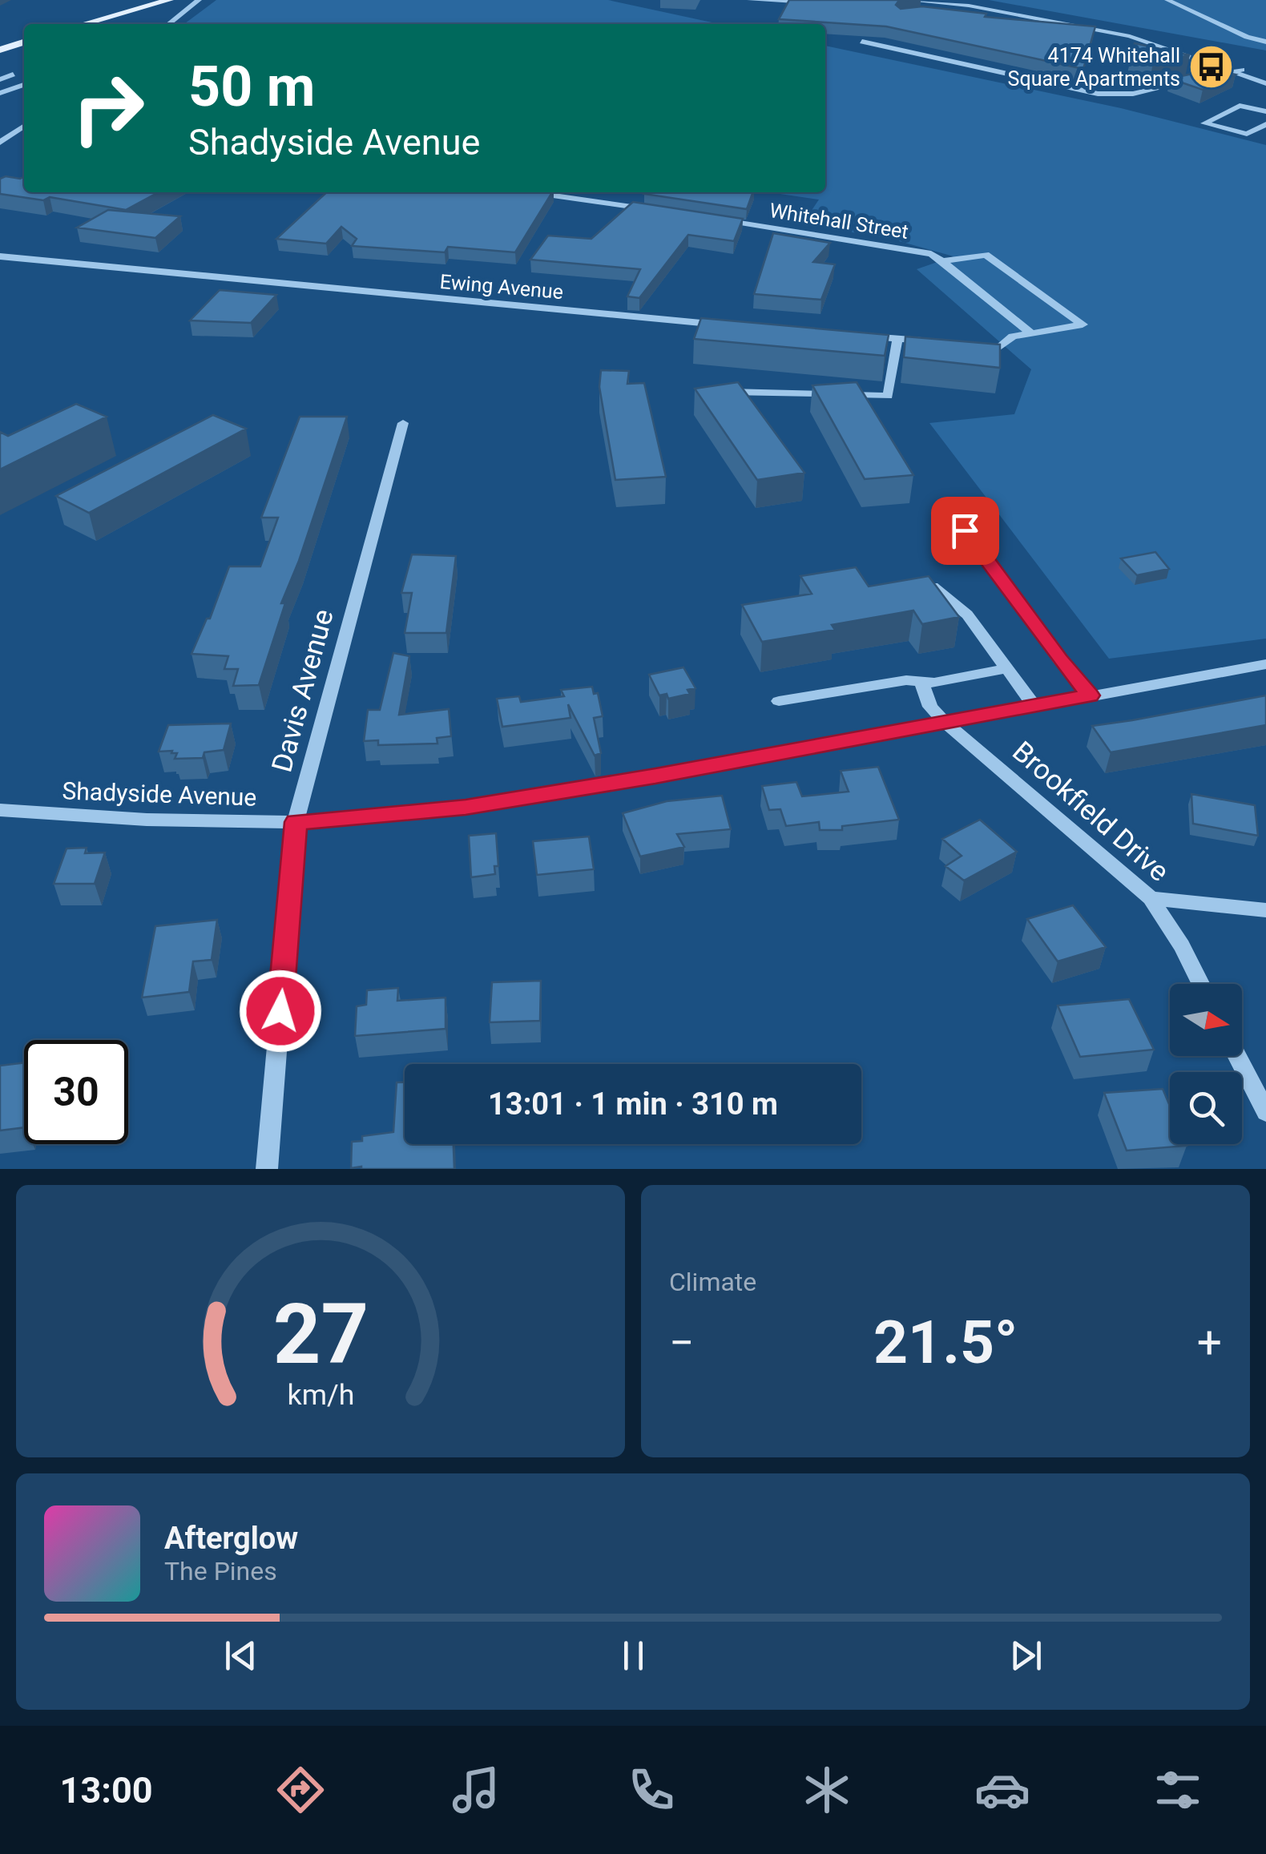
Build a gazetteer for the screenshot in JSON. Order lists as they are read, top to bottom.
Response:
{
  "streets": {
    "street": [
      "Whitehall Street",
      "Ewing Avenue",
      "Davis Avenue",
      "Shadyside Avenue",
      "Brookfield Drive"
    ]
  },
  "crossings": [
    ["Davis Avenue", "Shadyside Avenue"],
    ["Shadyside Avenue", "Brookfield Drive"]
  ],
  "places": {
    "bus stop": ["4174 Whitehall Square Apartments"]
  },
  "north": "right",
  "page": {
    "turn": ["50 m", "Shadyside Avenue"],
    "limit": "30",
    "trip": "13:01 · 1 min · 310 m",
    "tile": "Climate",
    "heat": ["−", "21.5°", "+"],
    "song": ["Afterglow", "The Pines"],
    "tabs": "13:00",
    "gauge": ["27", "km/h"]
  }
}
